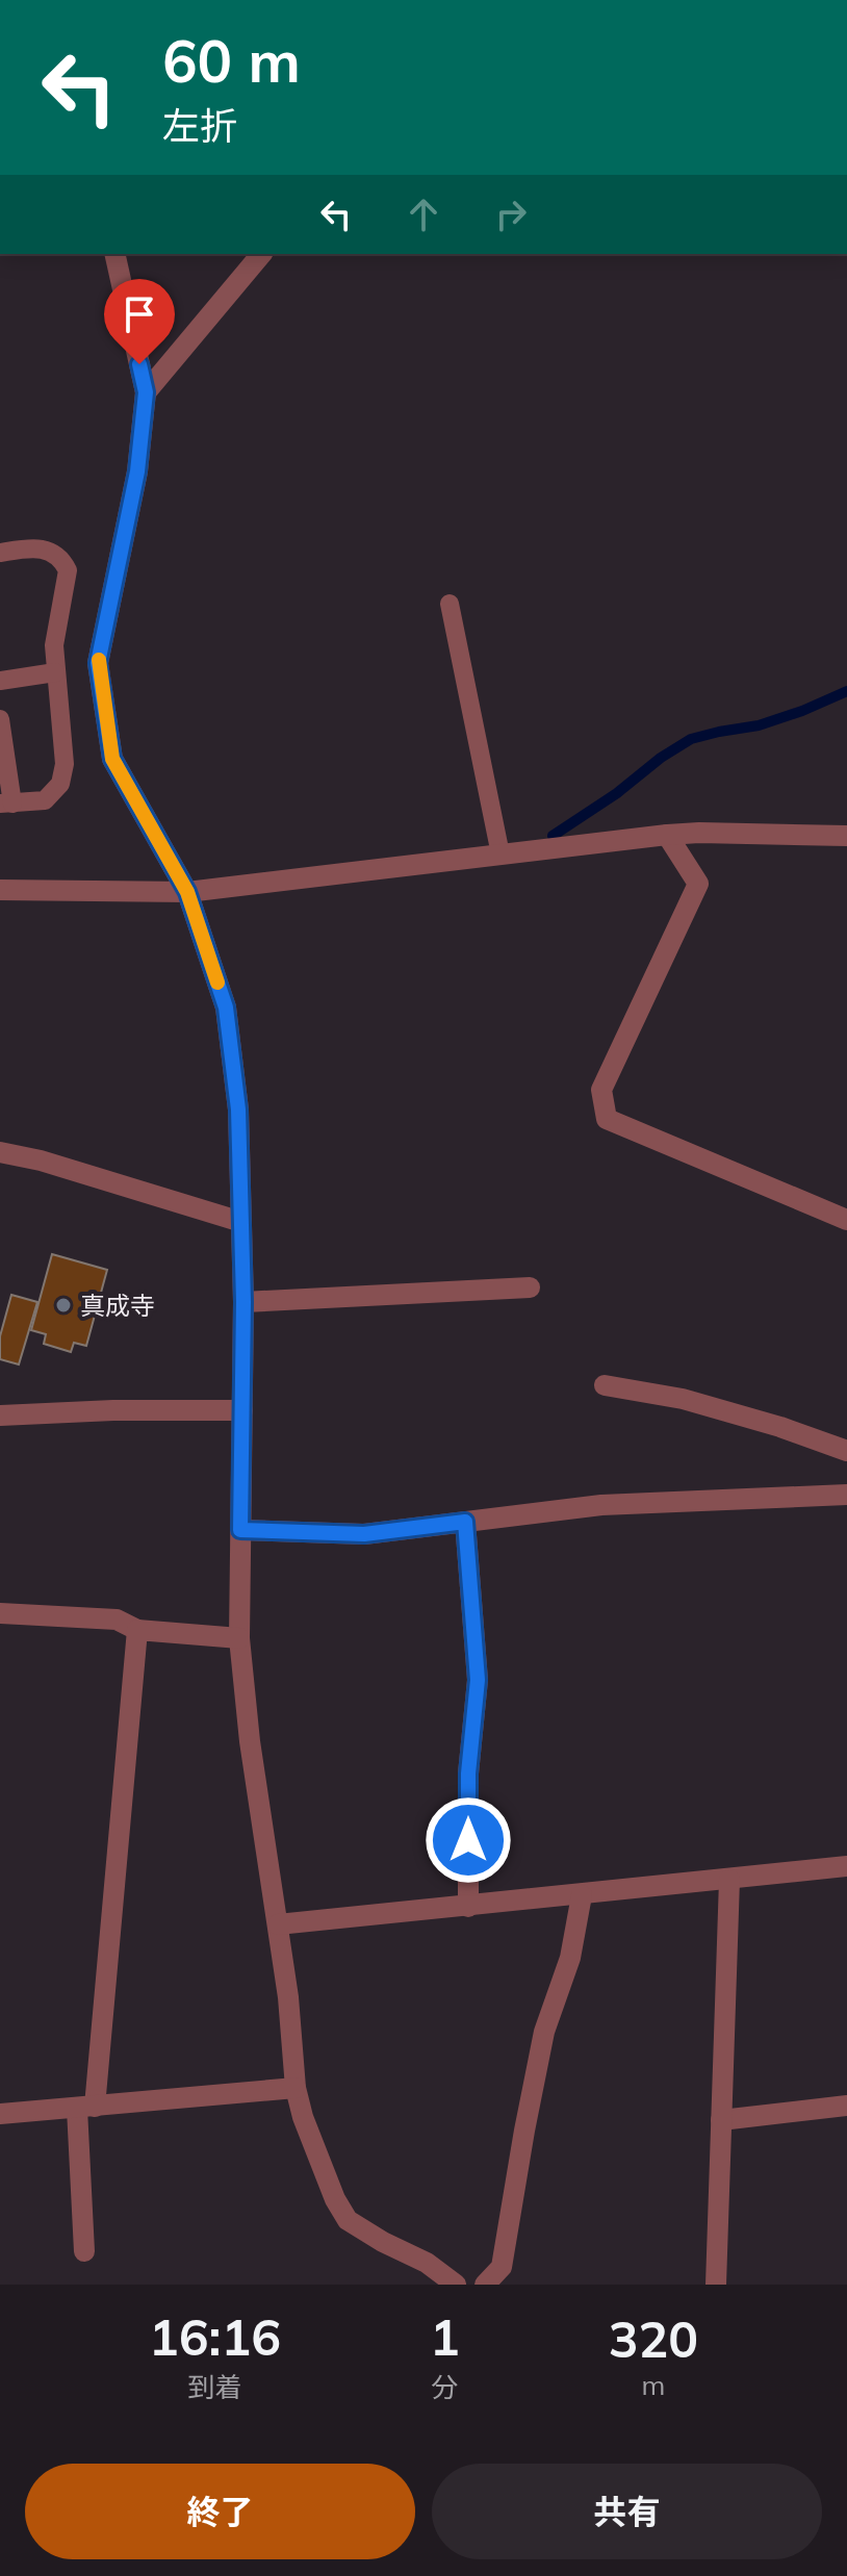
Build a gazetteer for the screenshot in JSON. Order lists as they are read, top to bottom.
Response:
{
  "places": ["真成寺"],
  "page": {
    "turn": ["60 m", "左折"],
    "eta": [
      "16:16",
      "到着",
      "1",
      "分",
      "320",
      "m"
    ],
    "buttons": ["終了", "共有"]
  }
}
